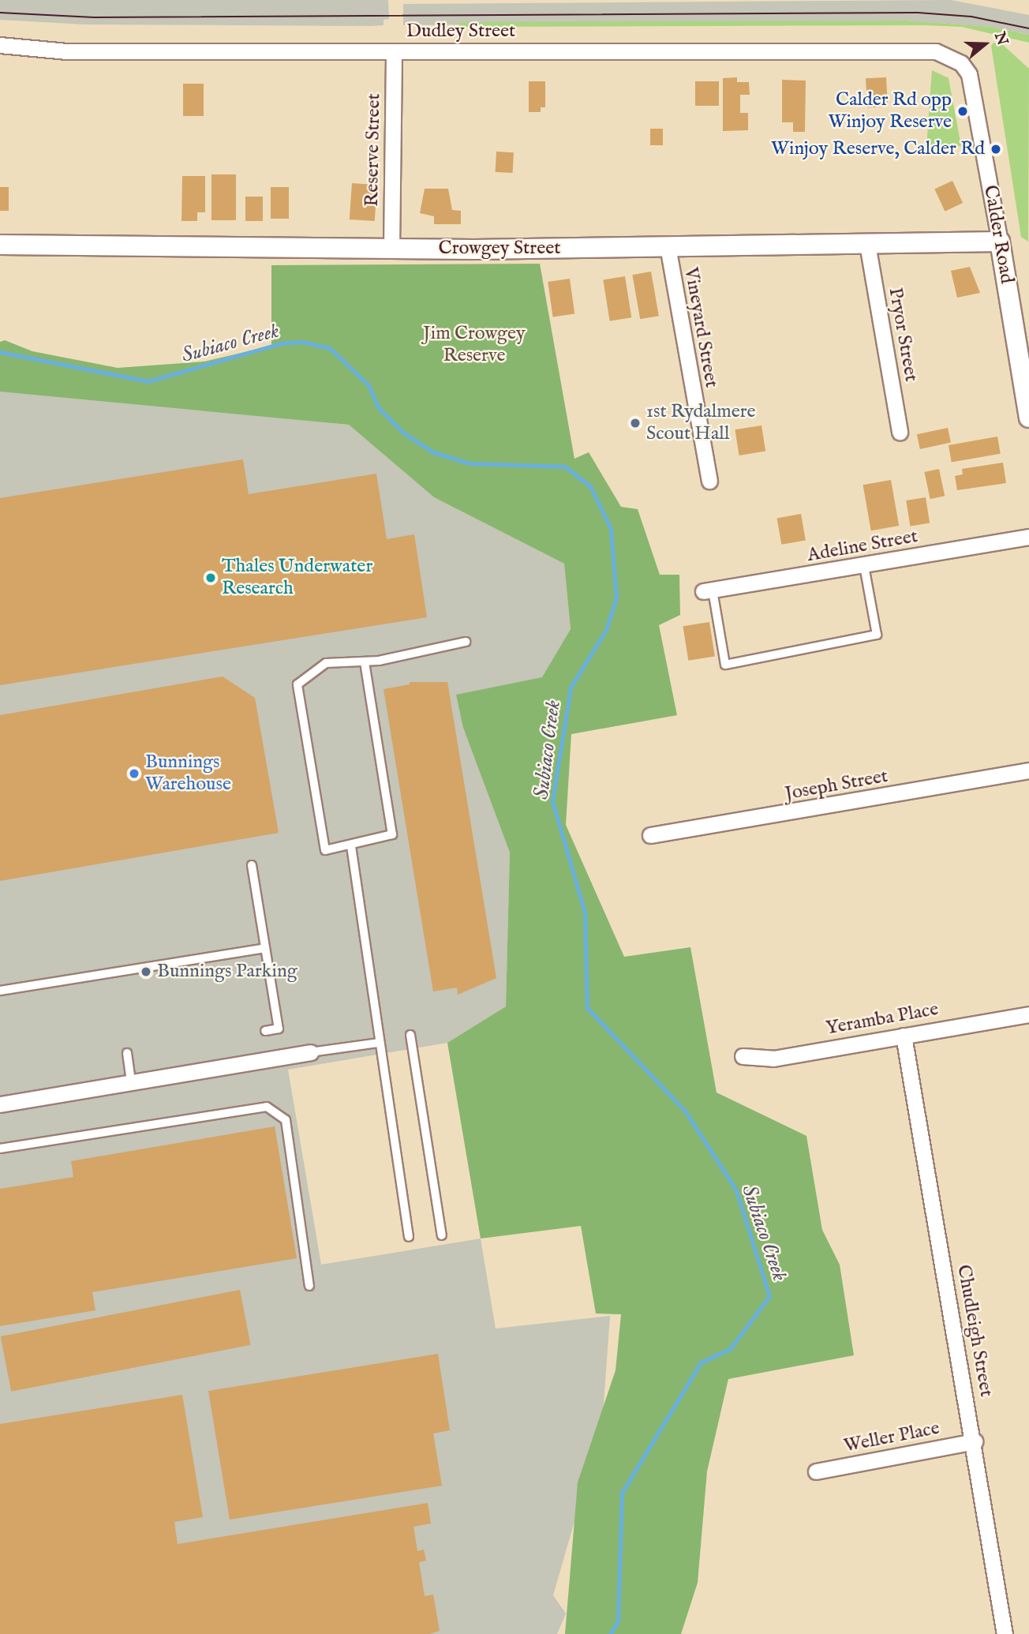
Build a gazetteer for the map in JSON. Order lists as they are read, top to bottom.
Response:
{
  "streets": {
    "street": [
      "Dudley Street",
      "Reserve Street",
      "Calder Road",
      "Crowgey Street",
      "Vineyard Street",
      "Pryor Street",
      "Adeline Street",
      "Joseph Street",
      "Yeramba Place",
      "Chudleigh Street",
      "Weller Place"
    ]
  },
  "crossings": [
    ["Dudley Street", "Reserve Street"],
    ["Dudley Street", "Calder Road"],
    ["Reserve Street", "Crowgey Street"],
    ["Calder Road", "Crowgey Street"],
    ["Crowgey Street", "Vineyard Street"],
    ["Crowgey Street", "Pryor Street"],
    ["Yeramba Place", "Chudleigh Street"],
    ["Chudleigh Street", "Weller Place"]
  ],
  "water": ["Subiaco Creek"],
  "parks": ["Jim Crowgey Reserve"],
  "places": [
    "Calder Rd opp Winjoy Reserve",
    "Winjoy Reserve, Calder Rd",
    "1st Rydalmere Scout Hall",
    "Thales Underwater Research",
    "Bunnings Warehouse",
    "Bunnings Parking"
  ],
  "north": "right"
}
